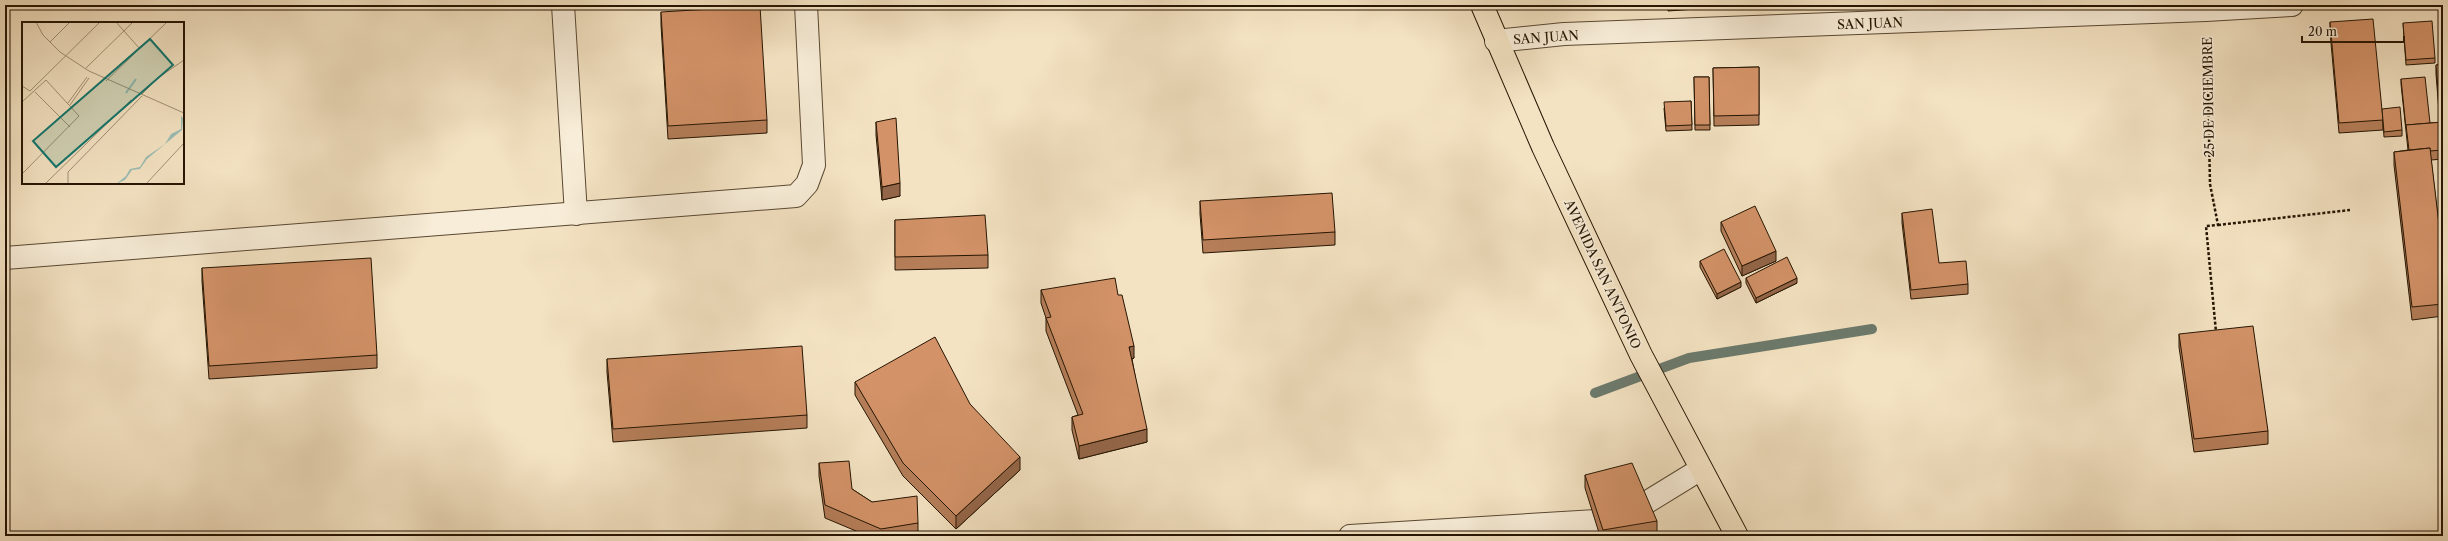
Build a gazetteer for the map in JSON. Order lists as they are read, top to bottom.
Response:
{
  "streets": {
    "main road": ["AVENIDA SAN ANTONIO"],
    "street": ["SAN JUAN"],
    "path": ["25 DE DICIEMBRE"]
  },
  "crossings": [
    ["SAN JUAN", "25 DE DICIEMBRE"],
    ["SAN JUAN", "AVENIDA SAN ANTONIO"]
  ],
  "scale_bar": "20 m"
}
